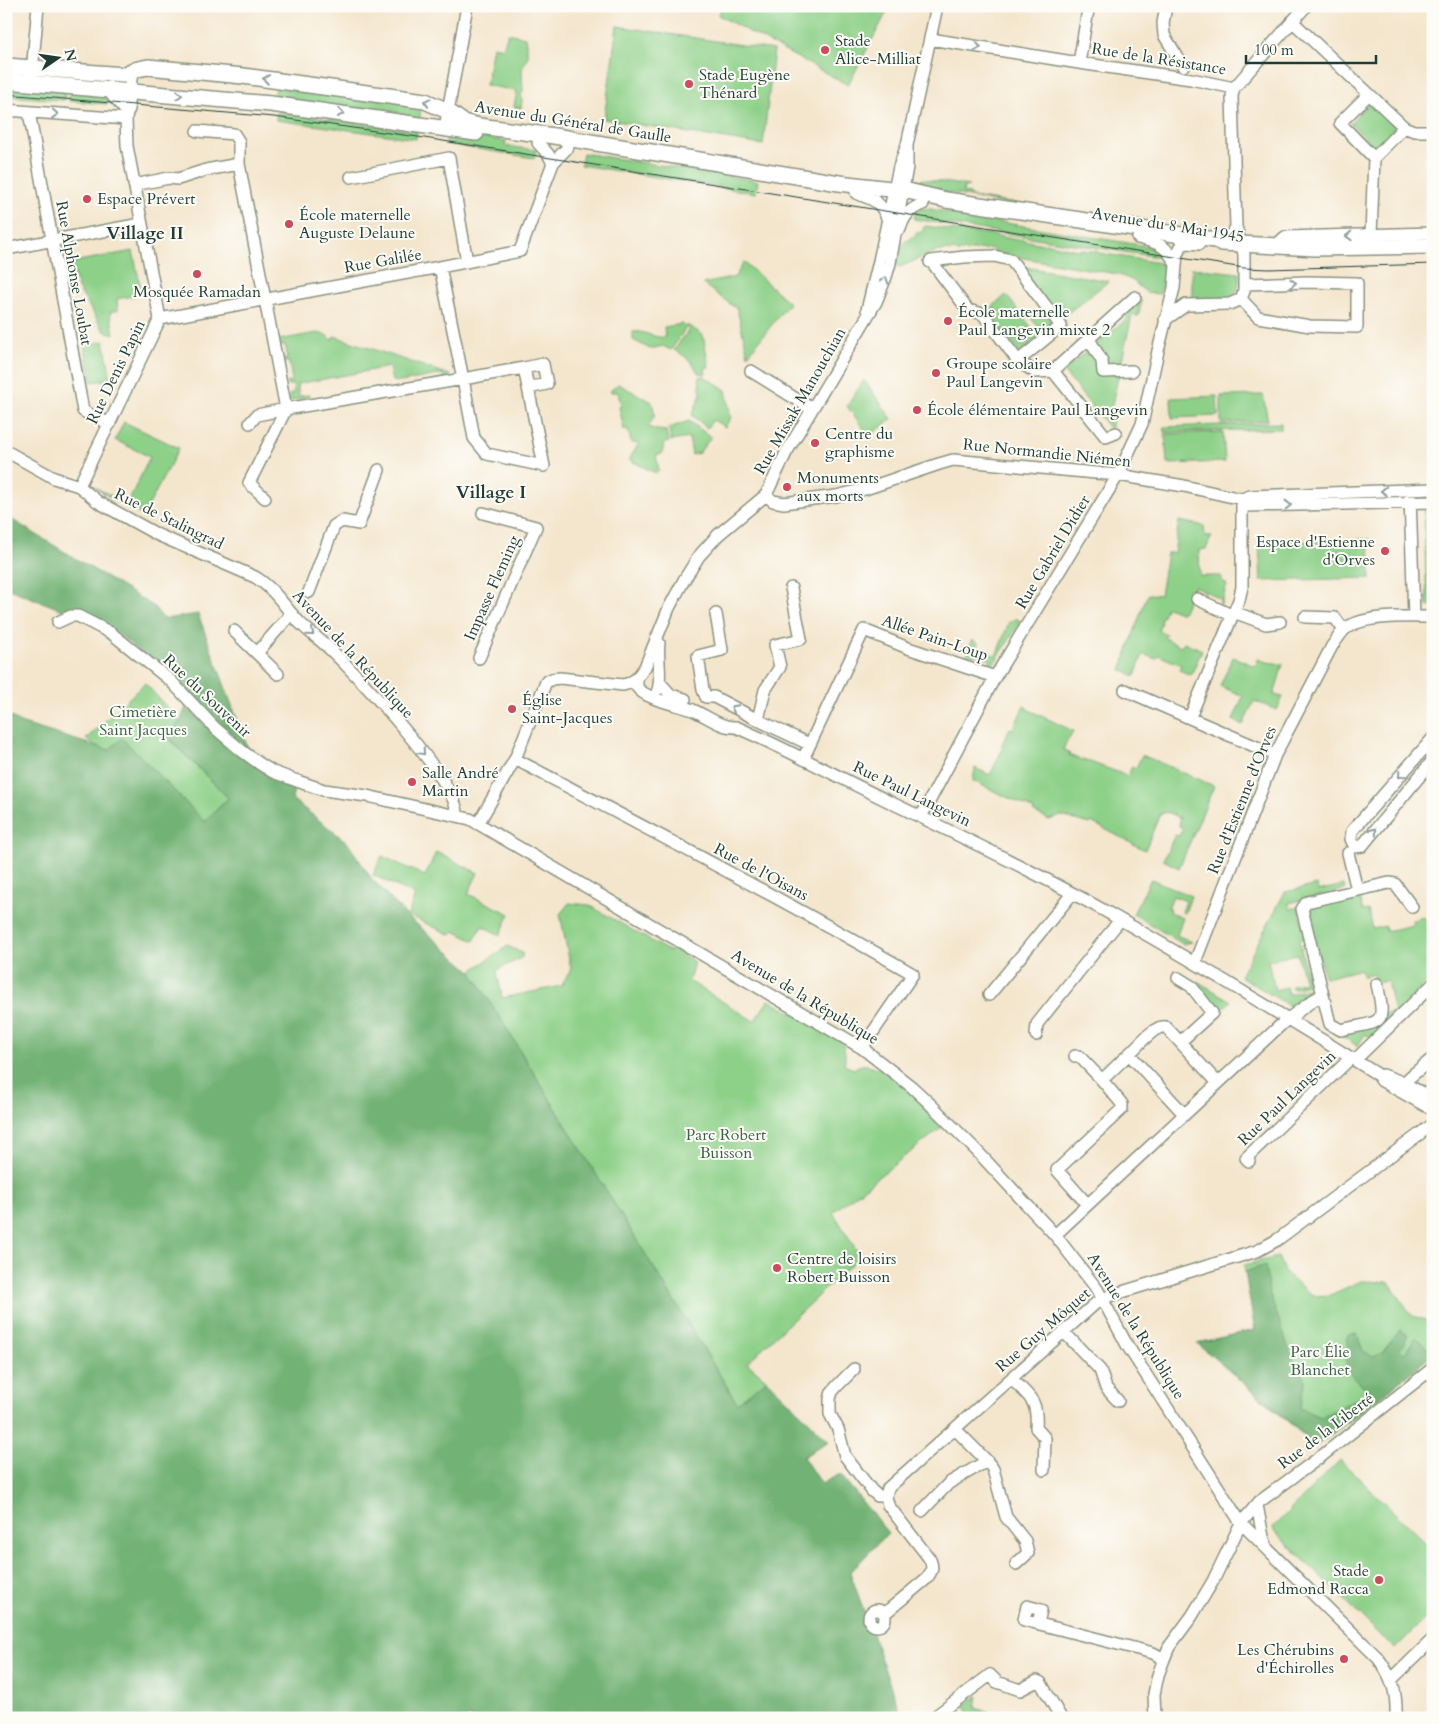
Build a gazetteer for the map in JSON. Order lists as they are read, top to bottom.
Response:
{
  "streets": {
    "main road": ["Avenue du Général de Gaulle", "Avenue du 8 Mai 1945"],
    "street": [
      "Rue de la Résistance",
      "Rue Galilée",
      "Rue Alphonse Loubat",
      "Rue Denis Papin",
      "Rue Missak Manouchian",
      "Rue Normandie Niémen",
      "Rue de Stalingrad",
      "Rue Gabriel Didier",
      "Impasse Fleming",
      "Allée Pain-Loup",
      "Avenue de la République",
      "Rue du Souvenir",
      "Rue Paul Langevin",
      "Rue d'Estienne d'Orves",
      "Rue de l'Oisans",
      "Rue Guy Môquet",
      "Rue de la Liberté"
    ]
  },
  "crossings": [
    ["Rue de la Résistance", "Rue Missak Manouchian"],
    ["Avenue du Général de Gaulle", "Avenue du 8 Mai 1945"],
    ["Avenue du Général de Gaulle", "Rue Galilée"],
    ["Avenue du Général de Gaulle", "Rue Denis Papin"],
    ["Avenue du Général de Gaulle", "Rue Missak Manouchian"],
    ["Avenue du 8 Mai 1945", "Rue Missak Manouchian"],
    ["Avenue du 8 Mai 1945", "Rue Gabriel Didier"],
    ["Rue Galilée", "Rue Denis Papin"],
    ["Rue Alphonse Loubat", "Rue Denis Papin"],
    ["Rue Denis Papin", "Rue de Stalingrad"],
    ["Rue Missak Manouchian", "Rue Normandie Niémen"],
    ["Rue Normandie Niémen", "Rue Gabriel Didier"],
    ["Rue de Stalingrad", "Avenue de la République"],
    ["Rue Gabriel Didier", "Allée Pain-Loup"],
    ["Rue Gabriel Didier", "Rue Paul Langevin"],
    ["Avenue de la République", "Rue du Souvenir"],
    ["Avenue de la République", "Rue de l'Oisans"],
    ["Avenue de la République", "Rue Guy Môquet"],
    ["Avenue de la République", "Rue de la Liberté"],
    ["Rue Paul Langevin", "Rue d'Estienne d'Orves"]
  ],
  "one_way": ["Rue de la Résistance"],
  "districts": ["Village II", "Village I"],
  "parks": ["Cimetière Saint Jacques", "Parc Robert Buisson", "Parc Élie Blanchet"],
  "places": [
    "Stade Alice-Milliat",
    "Stade Eugène Thénard",
    "Espace Prévert",
    "École maternelle Auguste Delaune",
    "Mosquée Ramadan",
    "École maternelle Paul Langevin mixte 2",
    "Groupe scolaire Paul Langevin",
    "École élémentaire Paul Langevin",
    "Centre du graphisme",
    "Monuments aux morts",
    "Espace d'Estienne d'Orves",
    "Église Saint-Jacques",
    "Salle André Martin",
    "Centre de loisirs Robert Buisson",
    "Stade Edmond Racca",
    "Les Chérubins d'Échirolles"
  ],
  "scale_bar": "100 m",
  "north": "right"
}
